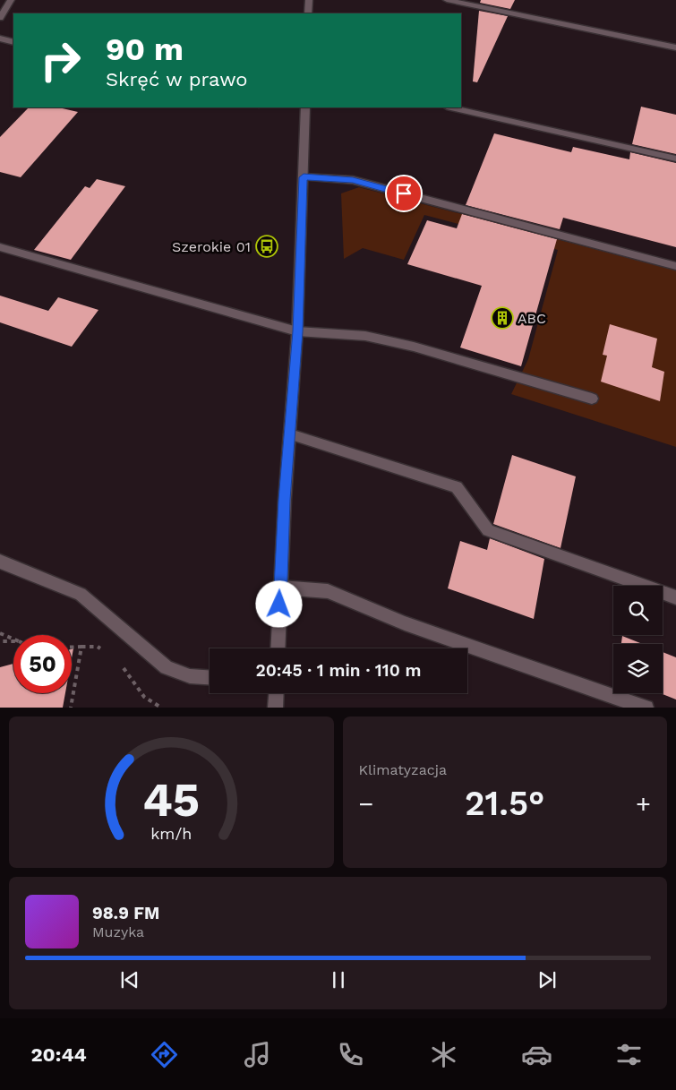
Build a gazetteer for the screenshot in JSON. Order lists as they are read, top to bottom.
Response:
{
  "places": {
    "bus stop": ["Szerokie 01"],
    "building": ["ABC"]
  },
  "page": {
    "turn": ["90 m", "Skręć w prawo"],
    "limit": "50",
    "trip": "20:45 · 1 min · 110 m",
    "tile": "Klimatyzacja",
    "heat": ["−", "21.5°", "+"],
    "song": ["98.9 FM", "Muzyka"],
    "tabs": "20:44",
    "gauge": ["45", "km/h"]
  }
}
